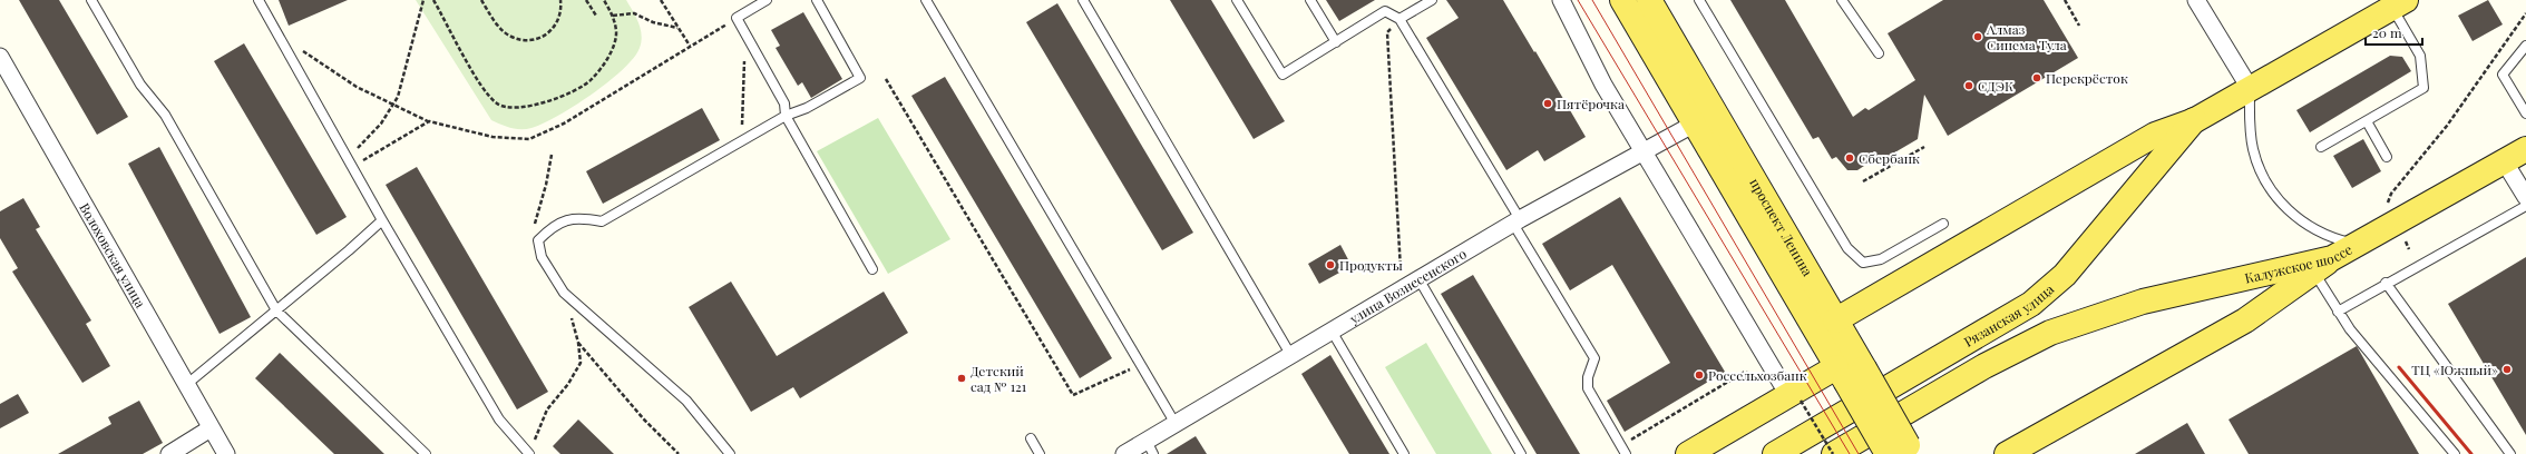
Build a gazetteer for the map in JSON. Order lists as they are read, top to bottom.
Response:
{
  "streets": {
    "main road": ["проспект Ленина", "Калужское шоссе", "Рязанская улица"],
    "street": ["Волоховская улица", "улица Вознесенского"]
  },
  "crossings": [
    ["проспект Ленина", "улица Вознесенского"]
  ],
  "places": [
    "Алмаз Синема Тула",
    "Перекрёсток",
    "СДЭК",
    "Пятёрочка",
    "Сбербанк",
    "Продукты",
    "ТЦ «Южный»",
    "Россельхозбанк",
    "Детский сад № 121"
  ],
  "scale_bar": "20 m"
}
